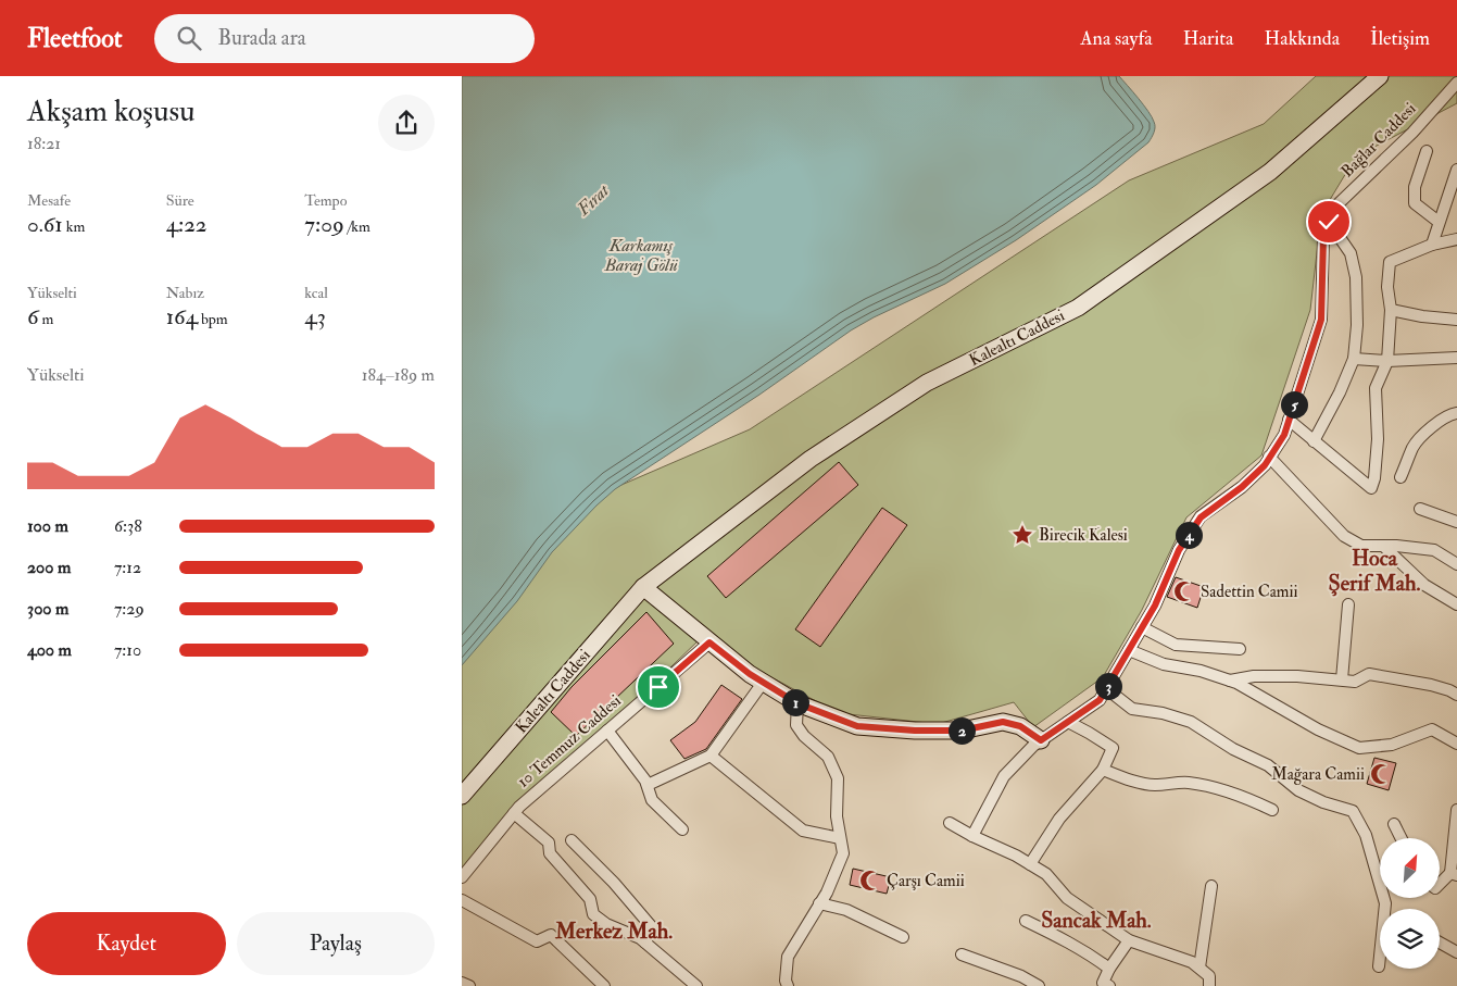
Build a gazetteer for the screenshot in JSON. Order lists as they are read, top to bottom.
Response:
{
  "streets": {
    "street": ["Bağlar Caddesi", "Kalealtı Caddesi", "10 Temmuz Caddesi"]
  },
  "districts": ["Hoca Şerif Mah.", "Sancak Mah.", "Merkez Mah."],
  "water": ["Fırat", "Karkamış Baraj Gölü"],
  "places": {
    "place": ["Birecik Kalesi"],
    "mosque": ["Sadettin Camii", "Mağara Camii", "Çarşı Camii"]
  },
  "north": "top right",
  "page": {
    "header": "Fleetfoot",
    "search": "Burada ara",
    "nav": [
      "Ana sayfa",
      "Harita",
      "Hakkında",
      "İletişim"
    ],
    "heading": ["Akşam koşusu", "18:21"],
    "stats": [
      ["Mesafe", "0.61 km"],
      ["Süre", "4:22"],
      ["Tempo", "7:09 /km"],
      ["Yükselti", "6 m"],
      ["Nabız", "164 bpm"],
      ["kcal", "43"]
    ],
    "chart": ["Yükselti", "184–189 m"],
    "pins": [
      "5",
      "4",
      "3",
      "1",
      "2"
    ],
    "list": [
      {
        "name": "100 m",
        "note": "6:38"
      },
      {
        "name": "200 m",
        "note": "7:12"
      },
      {
        "name": "300 m",
        "note": "7:29"
      },
      {
        "name": "400 m",
        "note": "7:10"
      }
    ],
    "buttons": ["Kaydet", "Paylaş"]
  }
}
